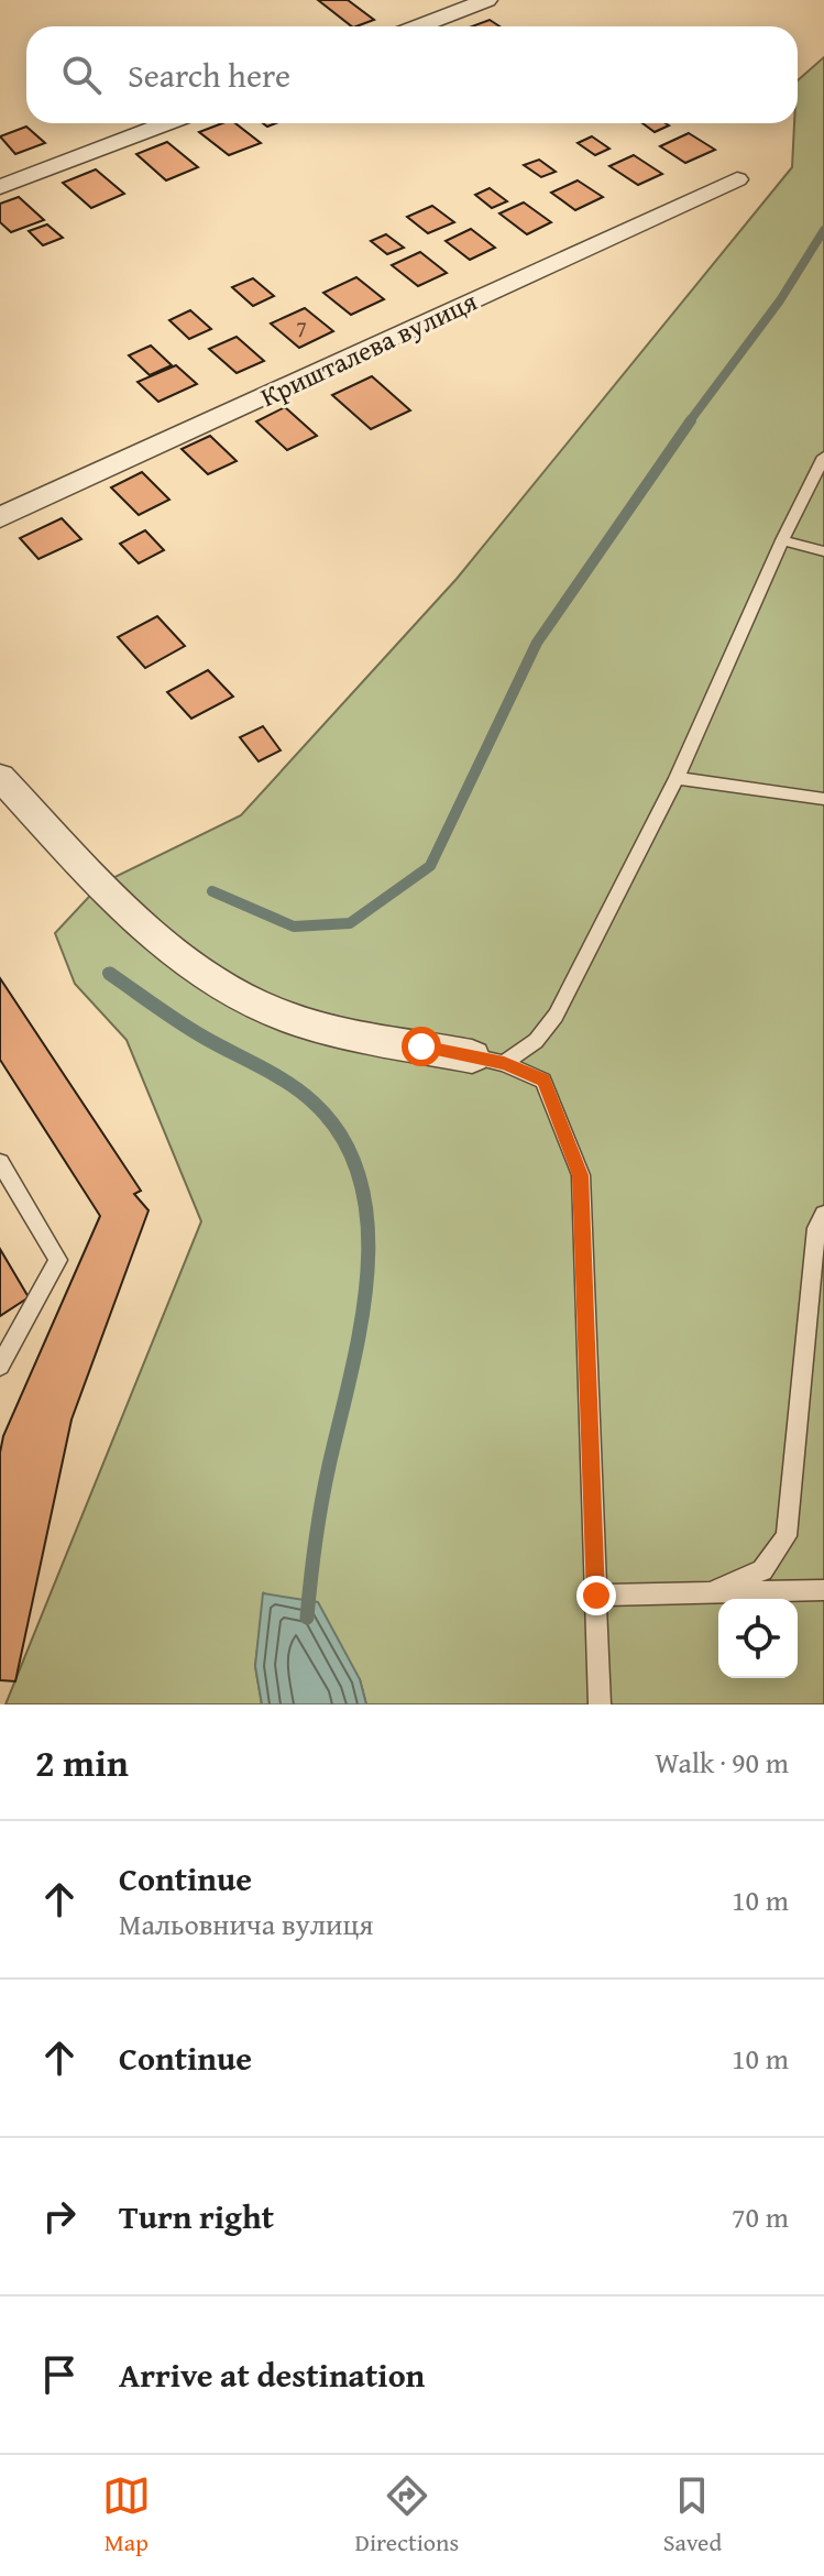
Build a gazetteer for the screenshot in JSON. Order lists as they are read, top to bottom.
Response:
{
  "streets": {
    "street": ["Кришталева вулиця"]
  },
  "house_numbers": ["7"],
  "page": {
    "search": "Search here",
    "heading": ["2 min", "Walk · 90 m"],
    "list": [
      ["Continue", "Мальовнича вулиця", "10 m"],
      ["Continue", "10 m"],
      ["Turn right", "70 m"],
      "Arrive at destination"
    ],
    "nav": ["Map", "Directions", "Saved"]
  }
}
